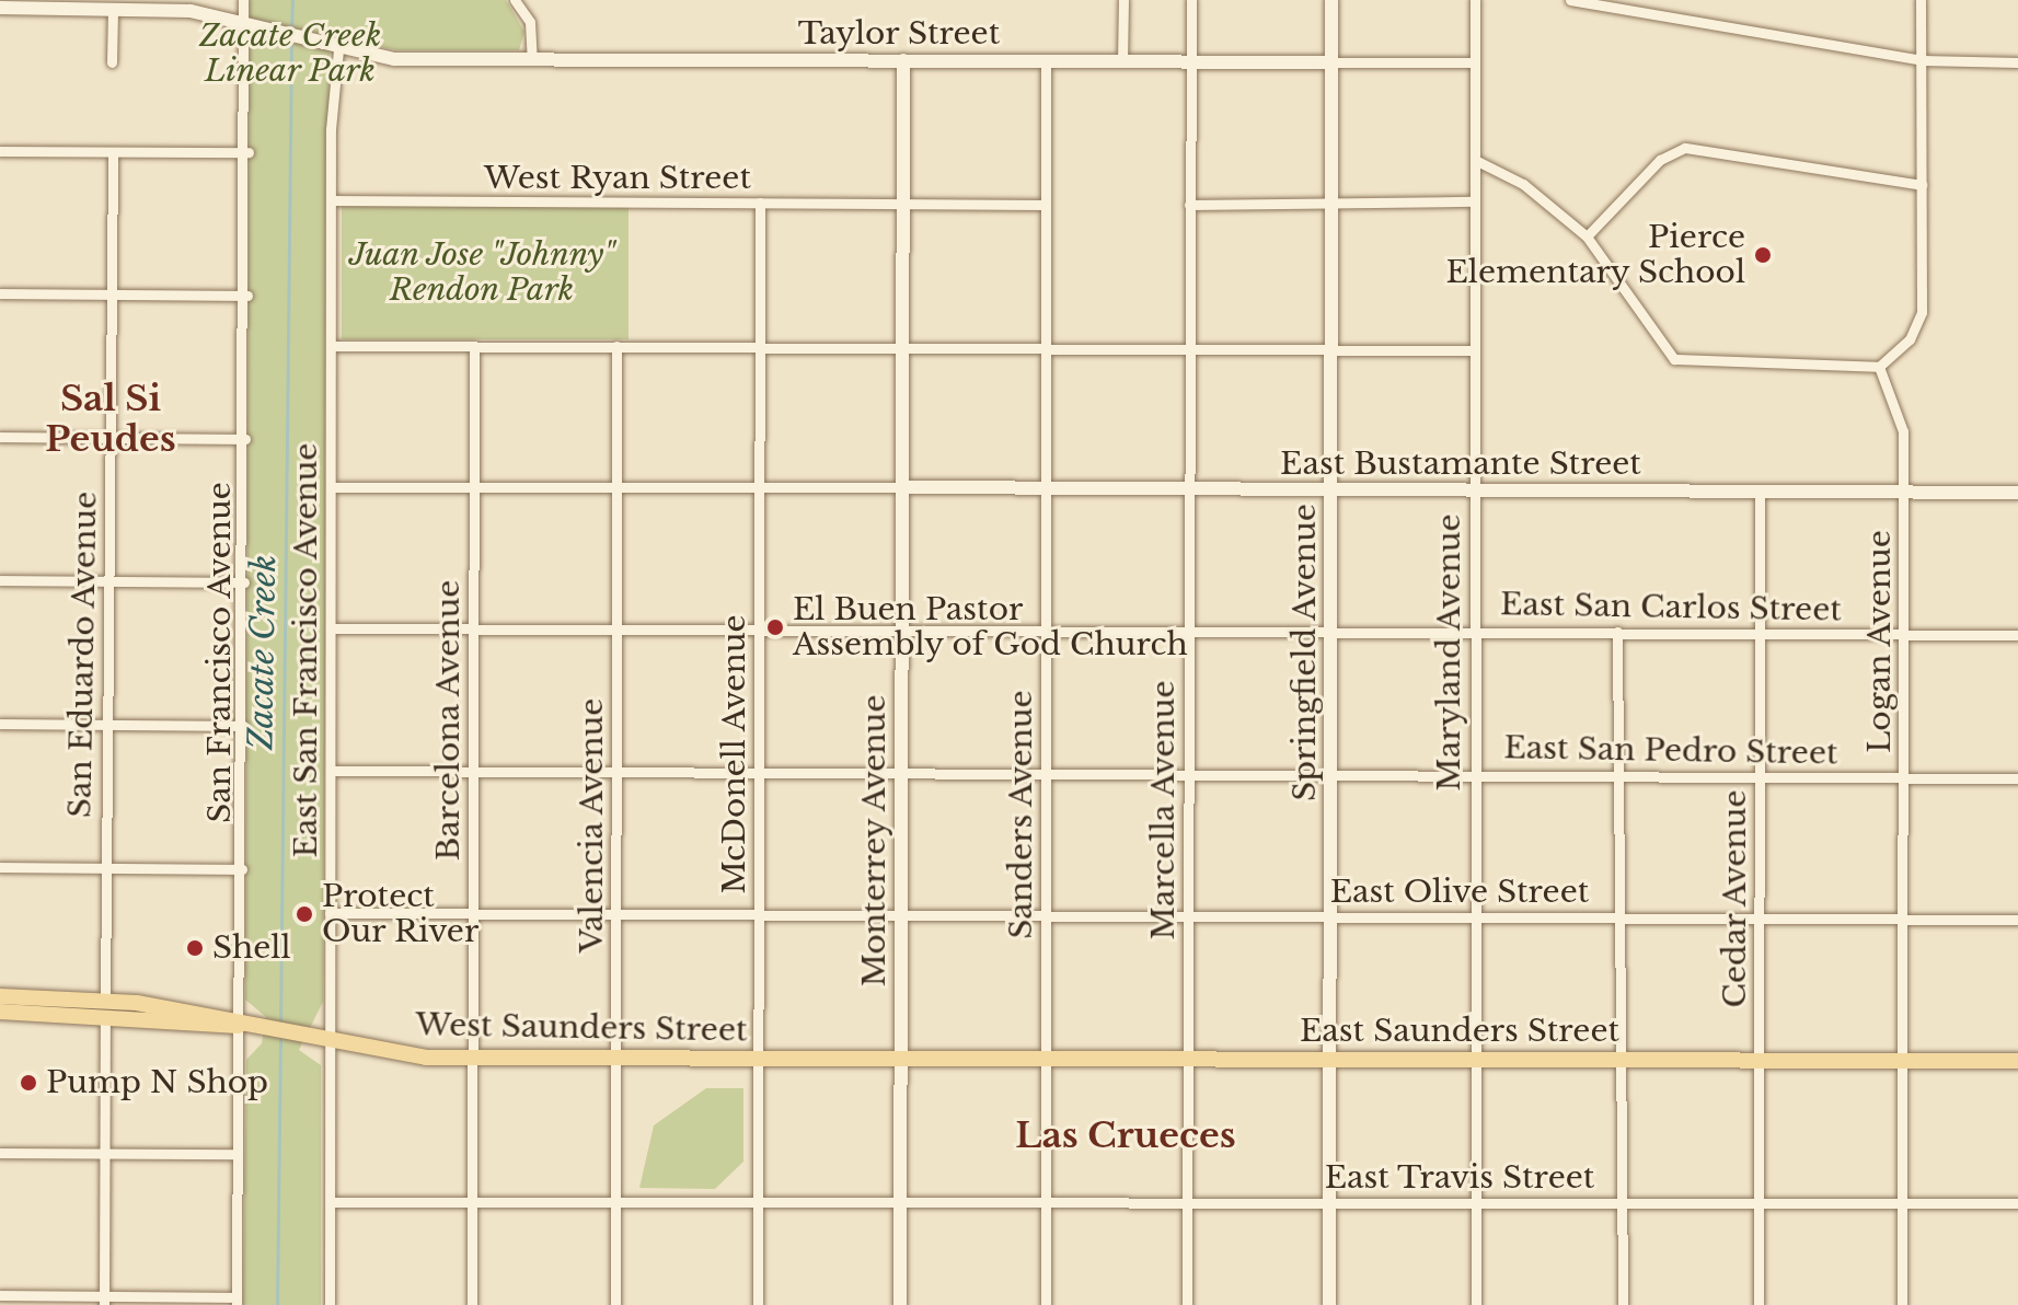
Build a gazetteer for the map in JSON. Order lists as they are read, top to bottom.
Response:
{
  "streets": {
    "main road": ["West Saunders Street", "East Saunders Street"],
    "street": [
      "Taylor Street",
      "West Ryan Street",
      "East Bustamante Street",
      "East San Carlos Street",
      "Logan Avenue",
      "East San Francisco Avenue",
      "San Francisco Avenue",
      "Springfield Avenue",
      "Maryland Avenue",
      "San Eduardo Avenue",
      "Barcelona Avenue",
      "East San Pedro Street",
      "McDonell Avenue",
      "Marcella Avenue",
      "Sanders Avenue",
      "Valencia Avenue",
      "Monterrey Avenue",
      "East Olive Street",
      "Cedar Avenue",
      "East Travis Street"
    ]
  },
  "crossings": [
    ["Taylor Street", "East San Francisco Avenue"],
    ["Taylor Street", "San Francisco Avenue"],
    ["Taylor Street", "Springfield Avenue"],
    ["Taylor Street", "Maryland Avenue"],
    ["Taylor Street", "Marcella Avenue"],
    ["Taylor Street", "Sanders Avenue"],
    ["Taylor Street", "Monterrey Avenue"],
    ["West Ryan Street", "East San Francisco Avenue"],
    ["West Ryan Street", "McDonell Avenue"],
    ["West Ryan Street", "Sanders Avenue"],
    ["West Ryan Street", "Monterrey Avenue"],
    ["East Bustamante Street", "Logan Avenue"],
    ["East Bustamante Street", "Springfield Avenue"],
    ["East Bustamante Street", "Maryland Avenue"],
    ["East Bustamante Street", "Marcella Avenue"],
    ["East Bustamante Street", "Sanders Avenue"],
    ["East Bustamante Street", "Monterrey Avenue"],
    ["East Bustamante Street", "Cedar Avenue"],
    ["East San Carlos Street", "Logan Avenue"],
    ["East San Carlos Street", "East San Francisco Avenue"],
    ["East San Carlos Street", "Springfield Avenue"],
    ["East San Carlos Street", "Maryland Avenue"],
    ["East San Carlos Street", "Barcelona Avenue"],
    ["East San Carlos Street", "McDonell Avenue"],
    ["East San Carlos Street", "Marcella Avenue"],
    ["East San Carlos Street", "Sanders Avenue"],
    ["East San Carlos Street", "Valencia Avenue"],
    ["East San Carlos Street", "Monterrey Avenue"],
    ["East San Carlos Street", "Cedar Avenue"],
    ["Logan Avenue", "East San Pedro Street"],
    ["Logan Avenue", "East Olive Street"],
    ["Logan Avenue", "East Saunders Street"],
    ["Logan Avenue", "East Travis Street"],
    ["East San Francisco Avenue", "East San Pedro Street"],
    ["East San Francisco Avenue", "East Olive Street"],
    ["East San Francisco Avenue", "West Saunders Street"],
    ["East San Francisco Avenue", "East Travis Street"],
    ["San Francisco Avenue", "West Saunders Street"],
    ["Springfield Avenue", "East San Pedro Street"],
    ["Springfield Avenue", "East Olive Street"],
    ["Springfield Avenue", "East Saunders Street"],
    ["Springfield Avenue", "East Travis Street"],
    ["Maryland Avenue", "East San Pedro Street"],
    ["Maryland Avenue", "East Olive Street"],
    ["Maryland Avenue", "East Saunders Street"],
    ["Maryland Avenue", "East Travis Street"],
    ["San Eduardo Avenue", "West Saunders Street"],
    ["Barcelona Avenue", "East San Pedro Street"],
    ["Barcelona Avenue", "East Olive Street"],
    ["Barcelona Avenue", "West Saunders Street"],
    ["Barcelona Avenue", "East Travis Street"],
    ["East San Pedro Street", "McDonell Avenue"],
    ["East San Pedro Street", "Marcella Avenue"],
    ["East San Pedro Street", "Sanders Avenue"],
    ["East San Pedro Street", "Valencia Avenue"],
    ["East San Pedro Street", "Monterrey Avenue"],
    ["East San Pedro Street", "Cedar Avenue"],
    ["McDonell Avenue", "East Olive Street"],
    ["McDonell Avenue", "West Saunders Street"],
    ["McDonell Avenue", "East Travis Street"],
    ["Marcella Avenue", "East Olive Street"],
    ["Marcella Avenue", "East Saunders Street"],
    ["Marcella Avenue", "East Travis Street"],
    ["Sanders Avenue", "East Olive Street"],
    ["Sanders Avenue", "East Saunders Street"],
    ["Sanders Avenue", "East Travis Street"],
    ["Valencia Avenue", "East Olive Street"],
    ["Valencia Avenue", "West Saunders Street"],
    ["Valencia Avenue", "East Travis Street"],
    ["Monterrey Avenue", "East Olive Street"],
    ["Monterrey Avenue", "West Saunders Street"],
    ["Monterrey Avenue", "East Saunders Street"],
    ["Monterrey Avenue", "East Travis Street"],
    ["East Olive Street", "Cedar Avenue"],
    ["Cedar Avenue", "East Saunders Street"],
    ["Cedar Avenue", "East Travis Street"],
    ["West Saunders Street", "East Saunders Street"]
  ],
  "districts": ["Sal Si Peudes", "Las Crueces"],
  "water": ["Zacate Creek"],
  "parks": ["Zacate Creek Linear Park", "Juan Jose \"Johnny\" Rendon Park"],
  "places": [
    "Pierce Elementary School",
    "El Buen Pastor Assembly of God Church",
    "Protect Our River",
    "Shell",
    "Pump N Shop"
  ]
}
